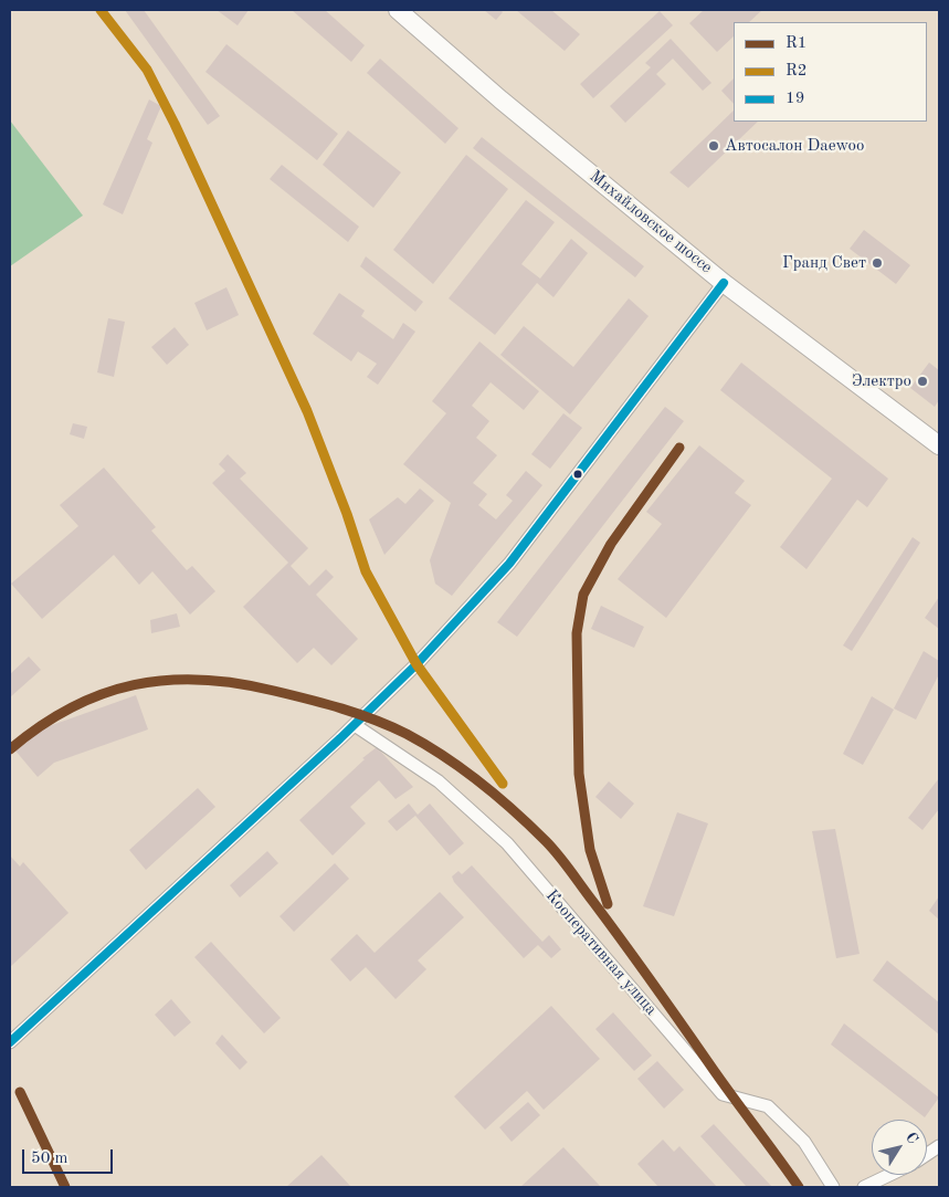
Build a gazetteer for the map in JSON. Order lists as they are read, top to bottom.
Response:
{
  "streets": {
    "main road": ["Михайловское шоссе"],
    "street": ["Кооперативная улица"]
  },
  "places": ["Автосалон Daewoo", "Гранд Свет", "Электро"],
  "lines": ["transit line R2", "transit line 19", "transit line R1"],
  "legend": ["R1", "R2", "19"],
  "scale_bar": "50 m",
  "north": "top right"
}
